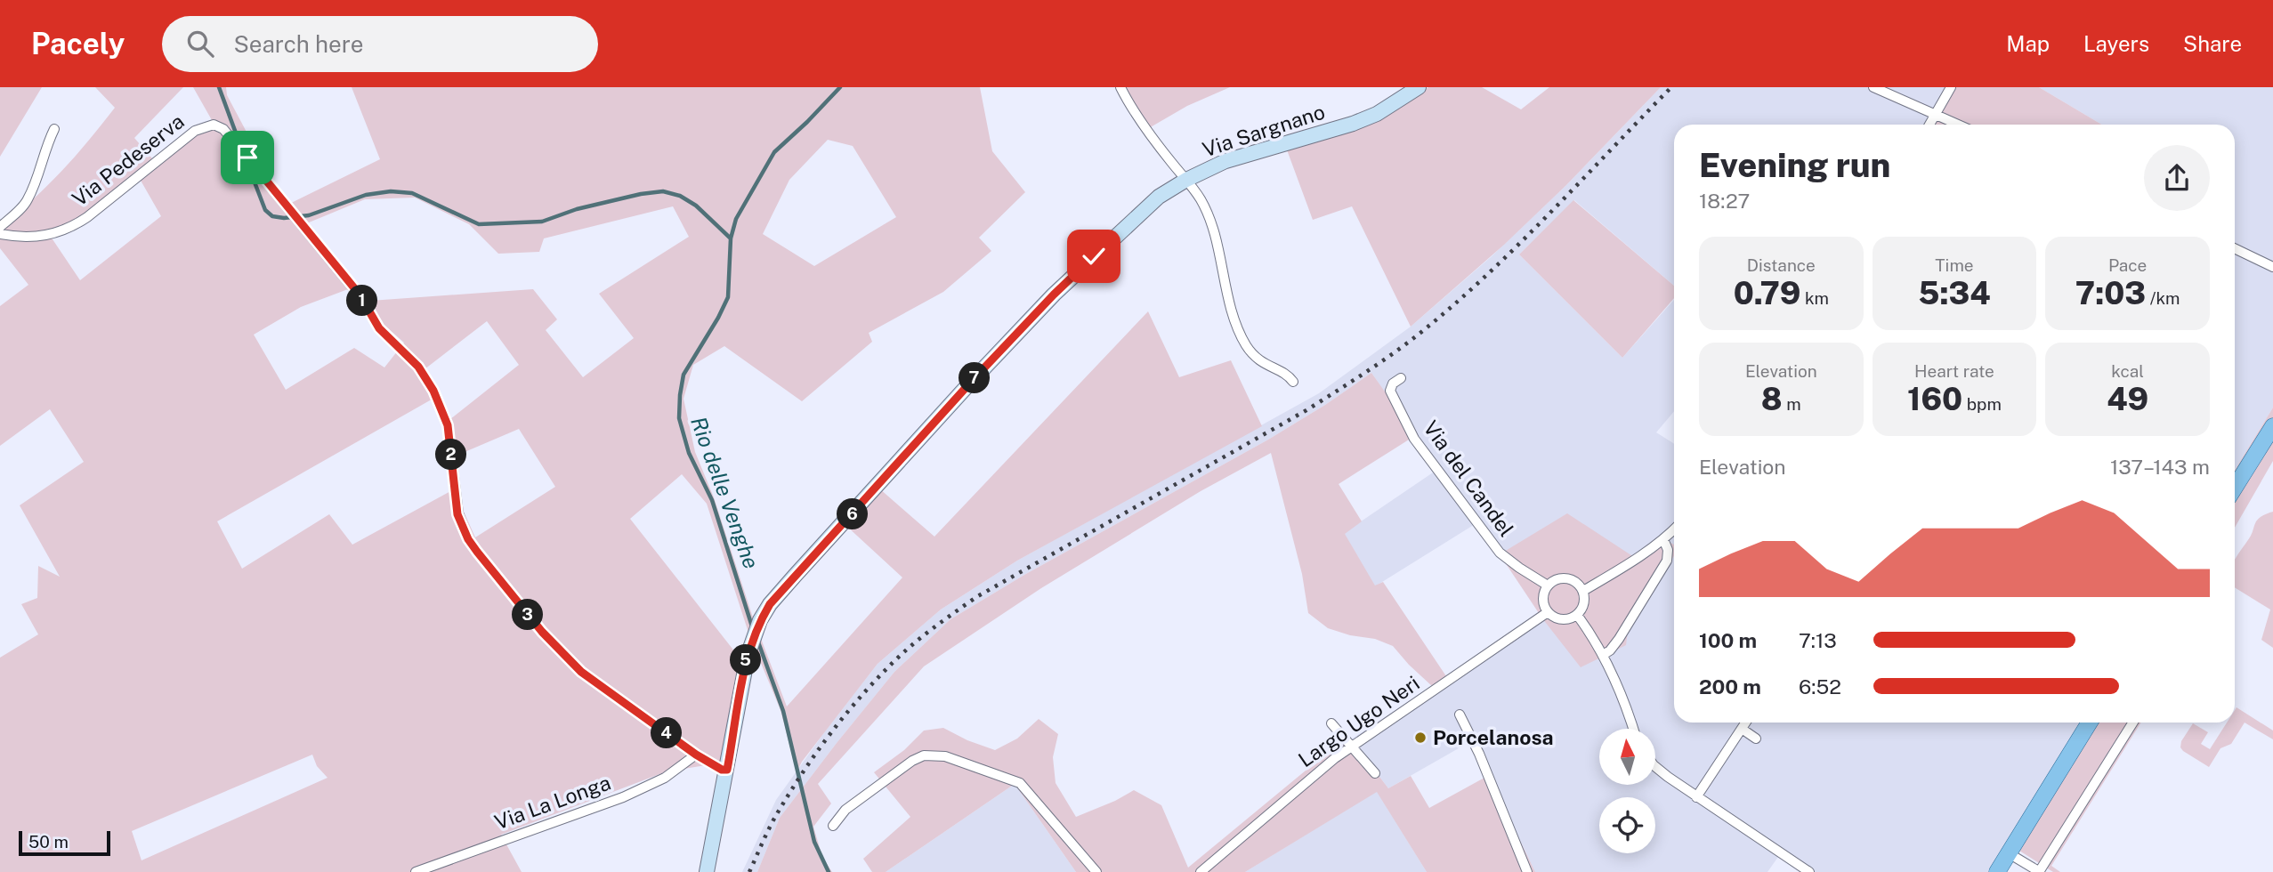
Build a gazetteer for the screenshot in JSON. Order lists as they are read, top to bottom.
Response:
{
  "streets": {
    "street": [
      "Via Sargnano",
      "Via Pedeserva",
      "Via del Candel",
      "Largo Ugo Neri",
      "Via La Longa"
    ]
  },
  "crossings": [
    ["Via Sargnano", "Via Pedeserva"],
    ["Via Pedeserva", "Via La Longa"],
    ["Via del Candel", "Largo Ugo Neri"]
  ],
  "water": ["Rio delle Venghe"],
  "places": ["Porcelanosa"],
  "scale_bar": "50 m",
  "north": "top",
  "page": {
    "header": "Pacely",
    "search": "Search here",
    "nav": ["Map", "Layers", "Share"],
    "heading": ["Evening run", "18:27"],
    "stats": [
      ["Distance", "0.79 km"],
      ["Time", "5:34"],
      ["Pace", "7:03 /km"],
      ["Elevation", "8 m"],
      ["Heart rate", "160 bpm"],
      ["kcal", "49"]
    ],
    "pins": [
      "1",
      "7",
      "2",
      "6",
      "3",
      "5",
      "4"
    ],
    "chart": ["Elevation", "137–143 m"],
    "list": [
      {
        "name": "100 m",
        "note": "7:13"
      },
      {
        "name": "200 m",
        "note": "6:52"
      }
    ],
    "scale": "50 m"
  }
}
